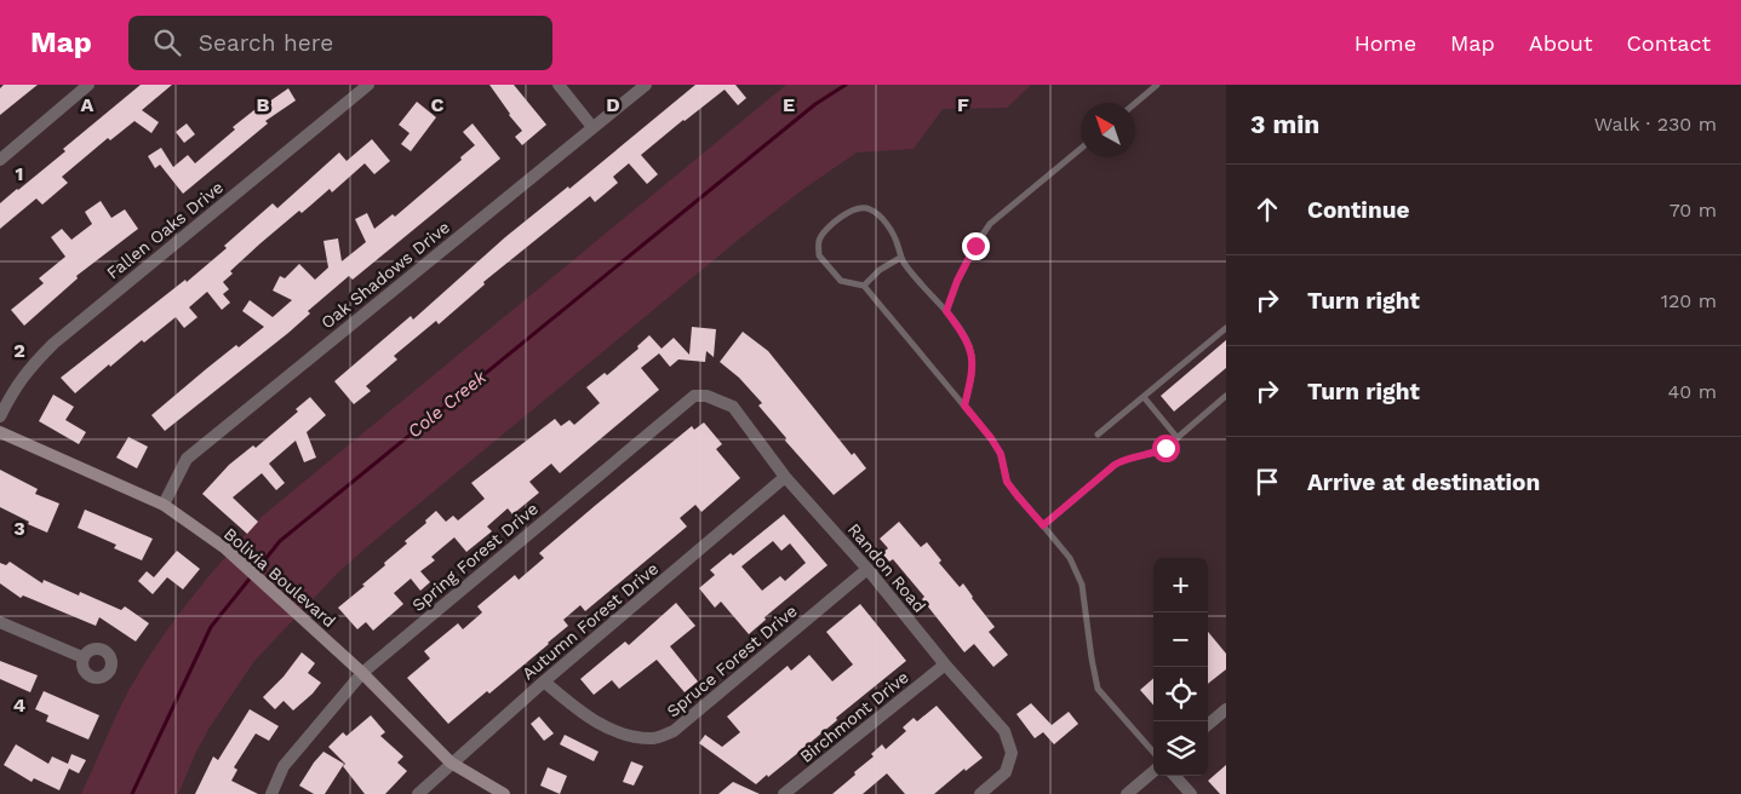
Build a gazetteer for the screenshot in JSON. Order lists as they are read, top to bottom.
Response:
{
  "streets": {
    "street": [
      "Fallen Oaks Drive",
      "Oak Shadows Drive",
      "Spring Forest Drive",
      "Randon Road",
      "Bolivia Boulevard",
      "Autumn Forest Drive",
      "Spruce Forest Drive",
      "Birchmont Drive"
    ]
  },
  "crossings": [
    ["Oak Shadows Drive", "Bolivia Boulevard"],
    ["Spring Forest Drive", "Randon Road"],
    ["Spring Forest Drive", "Bolivia Boulevard"],
    ["Randon Road", "Autumn Forest Drive"],
    ["Randon Road", "Spruce Forest Drive"],
    ["Randon Road", "Birchmont Drive"],
    ["Bolivia Boulevard", "Autumn Forest Drive"],
    ["Autumn Forest Drive", "Spruce Forest Drive"]
  ],
  "water": ["Cole Creek"],
  "north": "top left",
  "page": {
    "header": "Map",
    "search": "Search here",
    "nav": [
      "Home",
      "Map",
      "About",
      "Contact"
    ],
    "heading": ["3 min", "Walk · 230 m"],
    "list": [
      ["Continue", "70 m"],
      ["Turn right", "120 m"],
      ["Turn right", "40 m"],
      "Arrive at destination"
    ],
    "map_buttons": ["+", "−"]
  },
  "grid": {
    "columns": [
      "A",
      "B",
      "C",
      "D",
      "E",
      "F"
    ],
    "rows": [
      "1",
      "2",
      "3",
      "4"
    ]
  }
}
